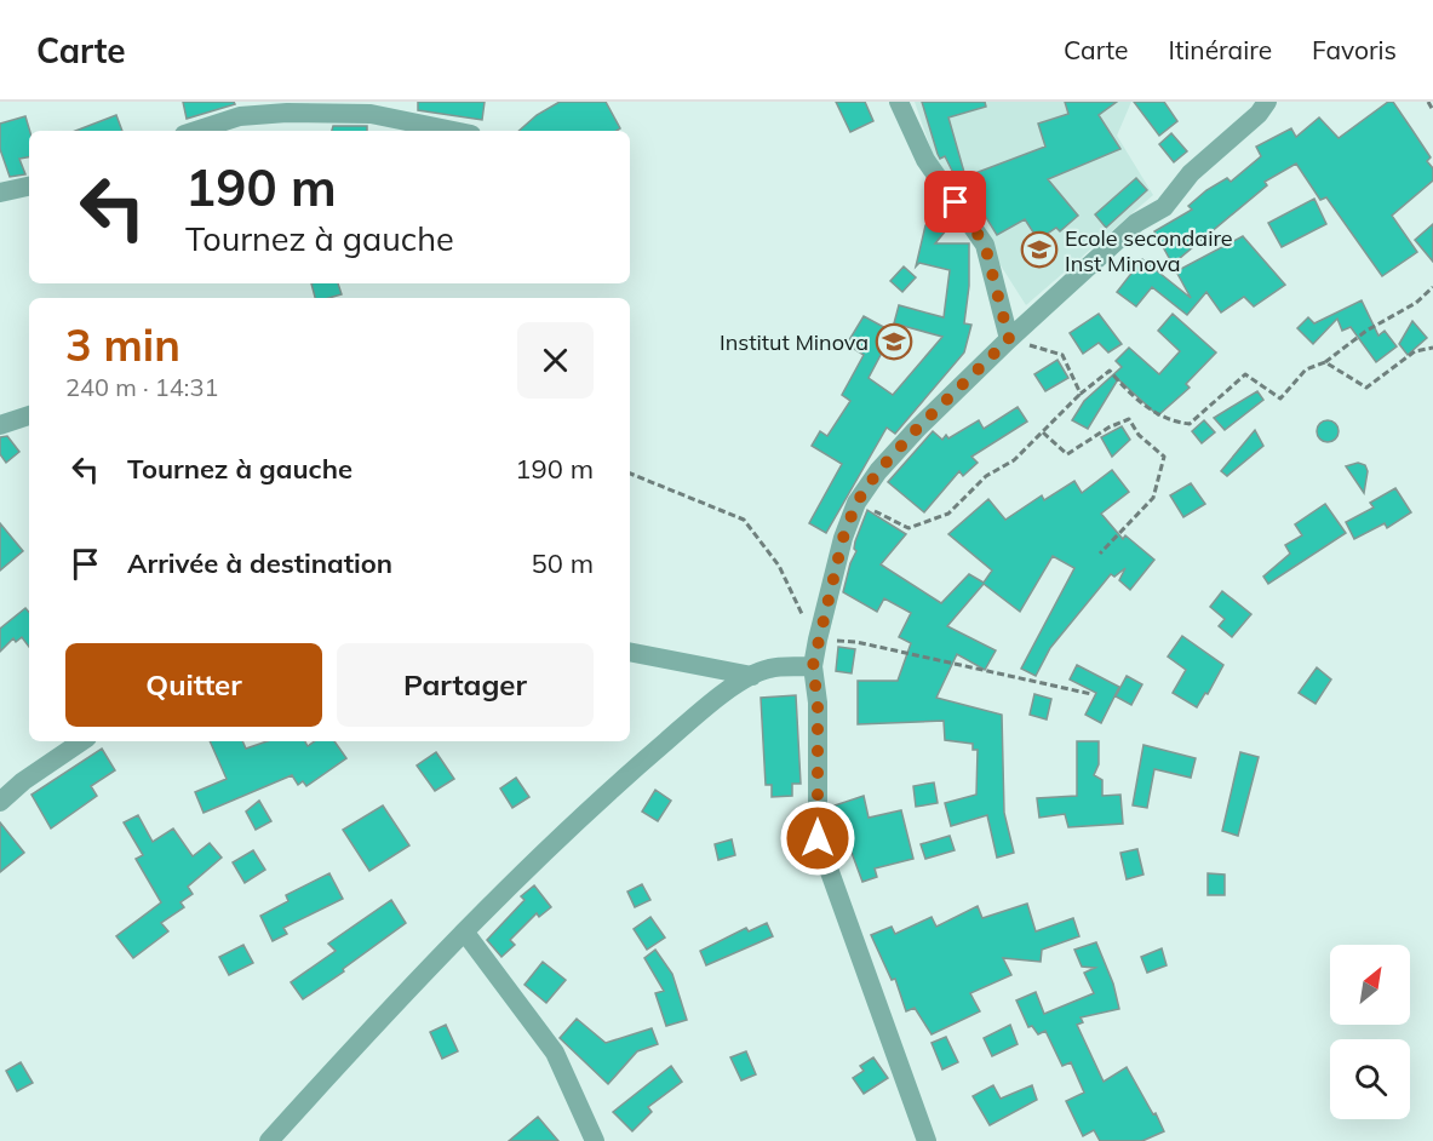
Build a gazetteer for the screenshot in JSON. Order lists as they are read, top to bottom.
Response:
{
  "places": {
    "school or university": ["Ecole secondaire Inst Minova", "Institut Minova"]
  },
  "north": "top right",
  "page": {
    "header": "Carte",
    "nav": ["Carte", "Itinéraire", "Favoris"],
    "turn": ["190 m", "Tournez à gauche"],
    "heading": ["3 min", "240 m · 14:31"],
    "list": [
      {
        "name": "Tournez à gauche",
        "value": "190 m"
      },
      {
        "name": "Arrivée à destination",
        "value": "50 m"
      }
    ],
    "buttons": ["Quitter", "Partager"]
  }
}
